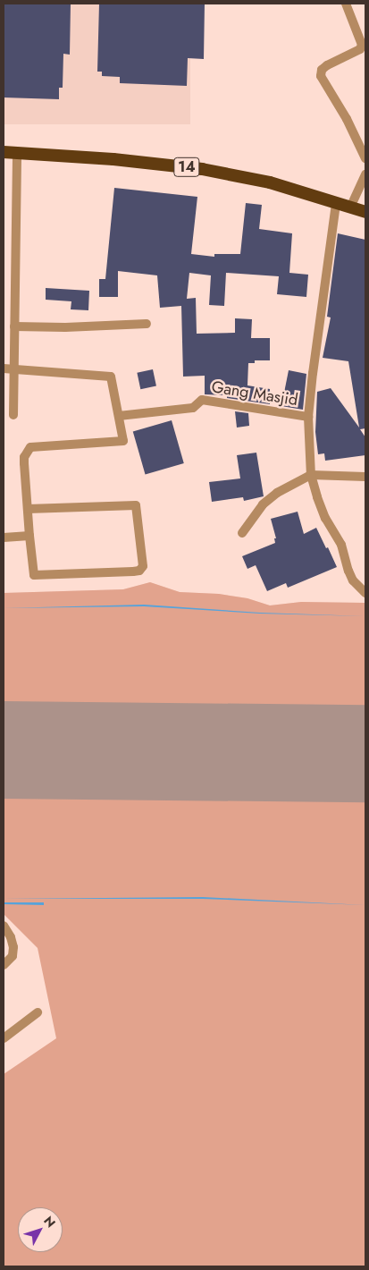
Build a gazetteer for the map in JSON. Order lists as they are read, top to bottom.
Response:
{
  "streets": {
    "highway": ["14"],
    "street": ["Gang Masjid"]
  },
  "north": "top right"
}
